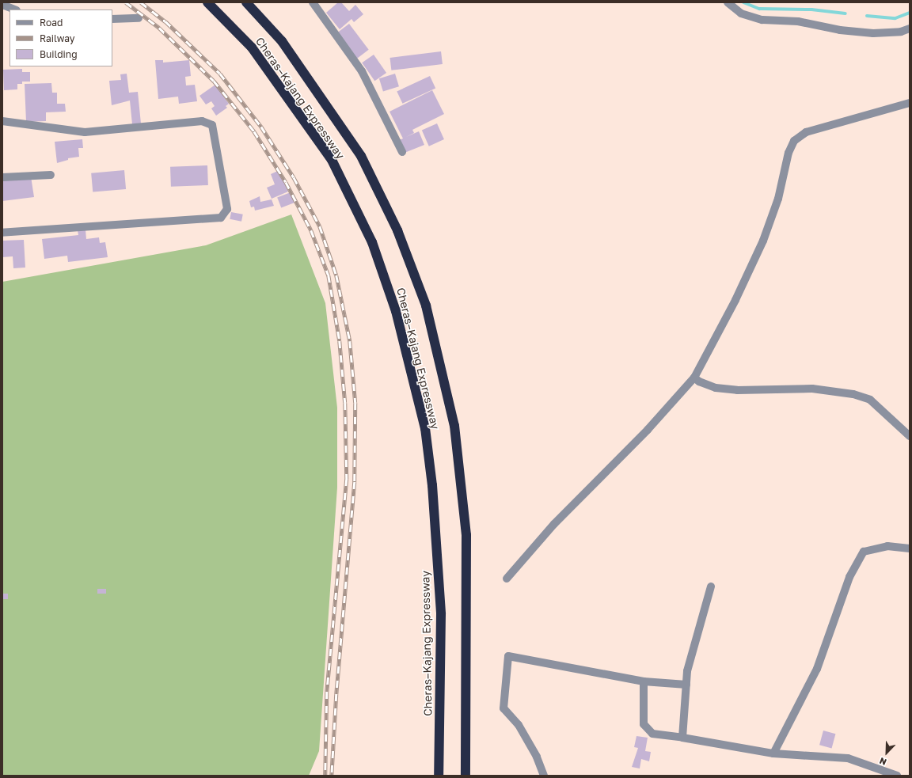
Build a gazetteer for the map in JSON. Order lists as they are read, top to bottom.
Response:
{
  "streets": {
    "highway": ["Cheras–Kajang Expressway"]
  },
  "legend": ["Road", "Railway", "Building"],
  "north": "bottom left"
}
